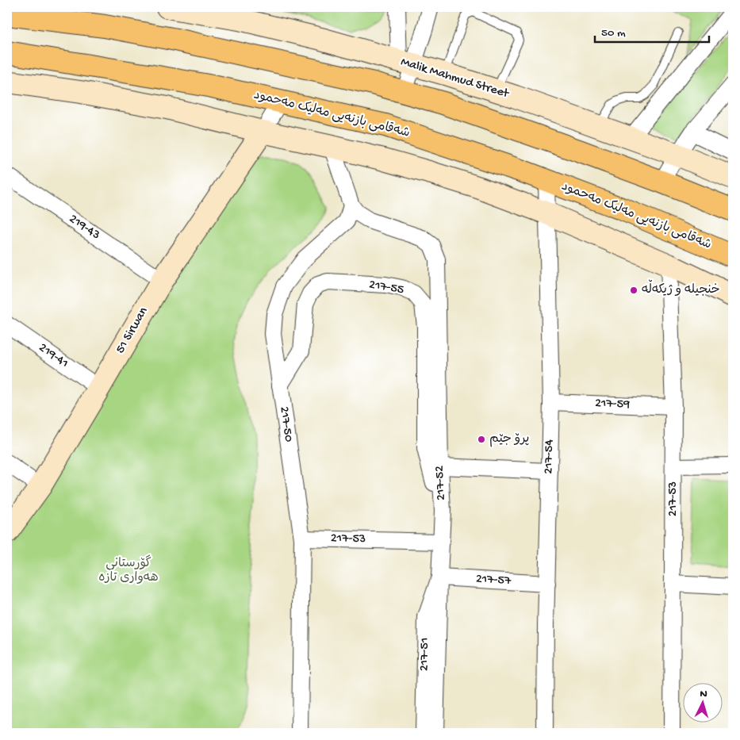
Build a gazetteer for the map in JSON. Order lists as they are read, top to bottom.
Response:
{
  "streets": {
    "highway": ["شەقامی بازنەیی مەلیک مەحمود"],
    "main road": ["Malik Mahmud Street", "51 Sirwan"],
    "street": [
      "219-43",
      "217-55",
      "219-41",
      "217-59",
      "217-50",
      "217-54",
      "217-52",
      "217-53",
      "217-57",
      "217-51"
    ]
  },
  "crossings": [
    ["شەقامی بازنەیی مەلیک مەحمود", "217-54"],
    ["219-43", "51 Sirwan"],
    ["217-55", "217-50"],
    ["217-55", "217-52"],
    ["51 Sirwan", "219-41"],
    ["217-59", "217-54"],
    ["217-59", "217-53"],
    ["217-50", "217-52"],
    ["217-50", "217-53"],
    ["217-54", "217-57"],
    ["217-52", "217-53"],
    ["217-52", "217-57"],
    ["217-52", "217-51"],
    ["217-57", "217-51"]
  ],
  "parks": ["گۆڕستانی هەواری تازە"],
  "places": ["خنجیلە و ژیکەڵە", "پرۆ جێم"],
  "scale_bar": "50 m",
  "north": "top"
}
